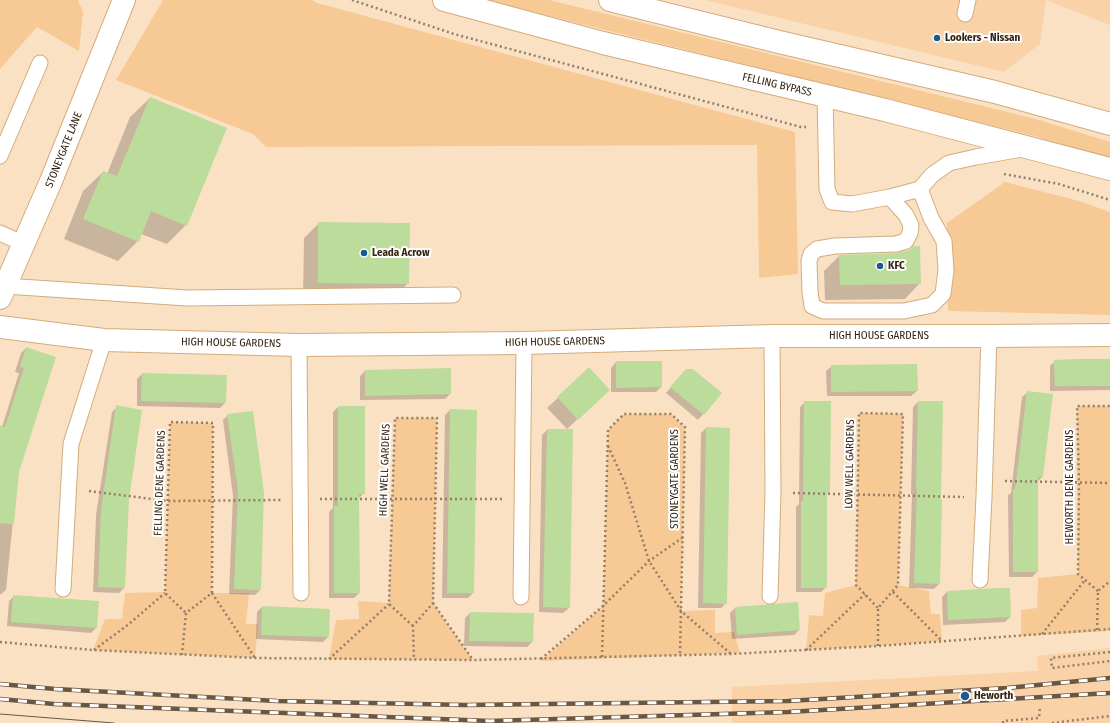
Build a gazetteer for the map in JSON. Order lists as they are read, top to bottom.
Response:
{
  "streets": {
    "main road": ["FELLING BYPASS", "STONEYGATE LANE", "HIGH HOUSE GARDENS"],
    "path": [
      "LOW WELL GARDENS",
      "HIGH WELL GARDENS",
      "STONEYGATE GARDENS",
      "FELLING DENE GARDENS",
      "HEWORTH DENE GARDENS"
    ]
  },
  "places": [
    "Lookers - Nissan",
    "Leada Acrow",
    "KFC",
    "Heworth"
  ]
}
